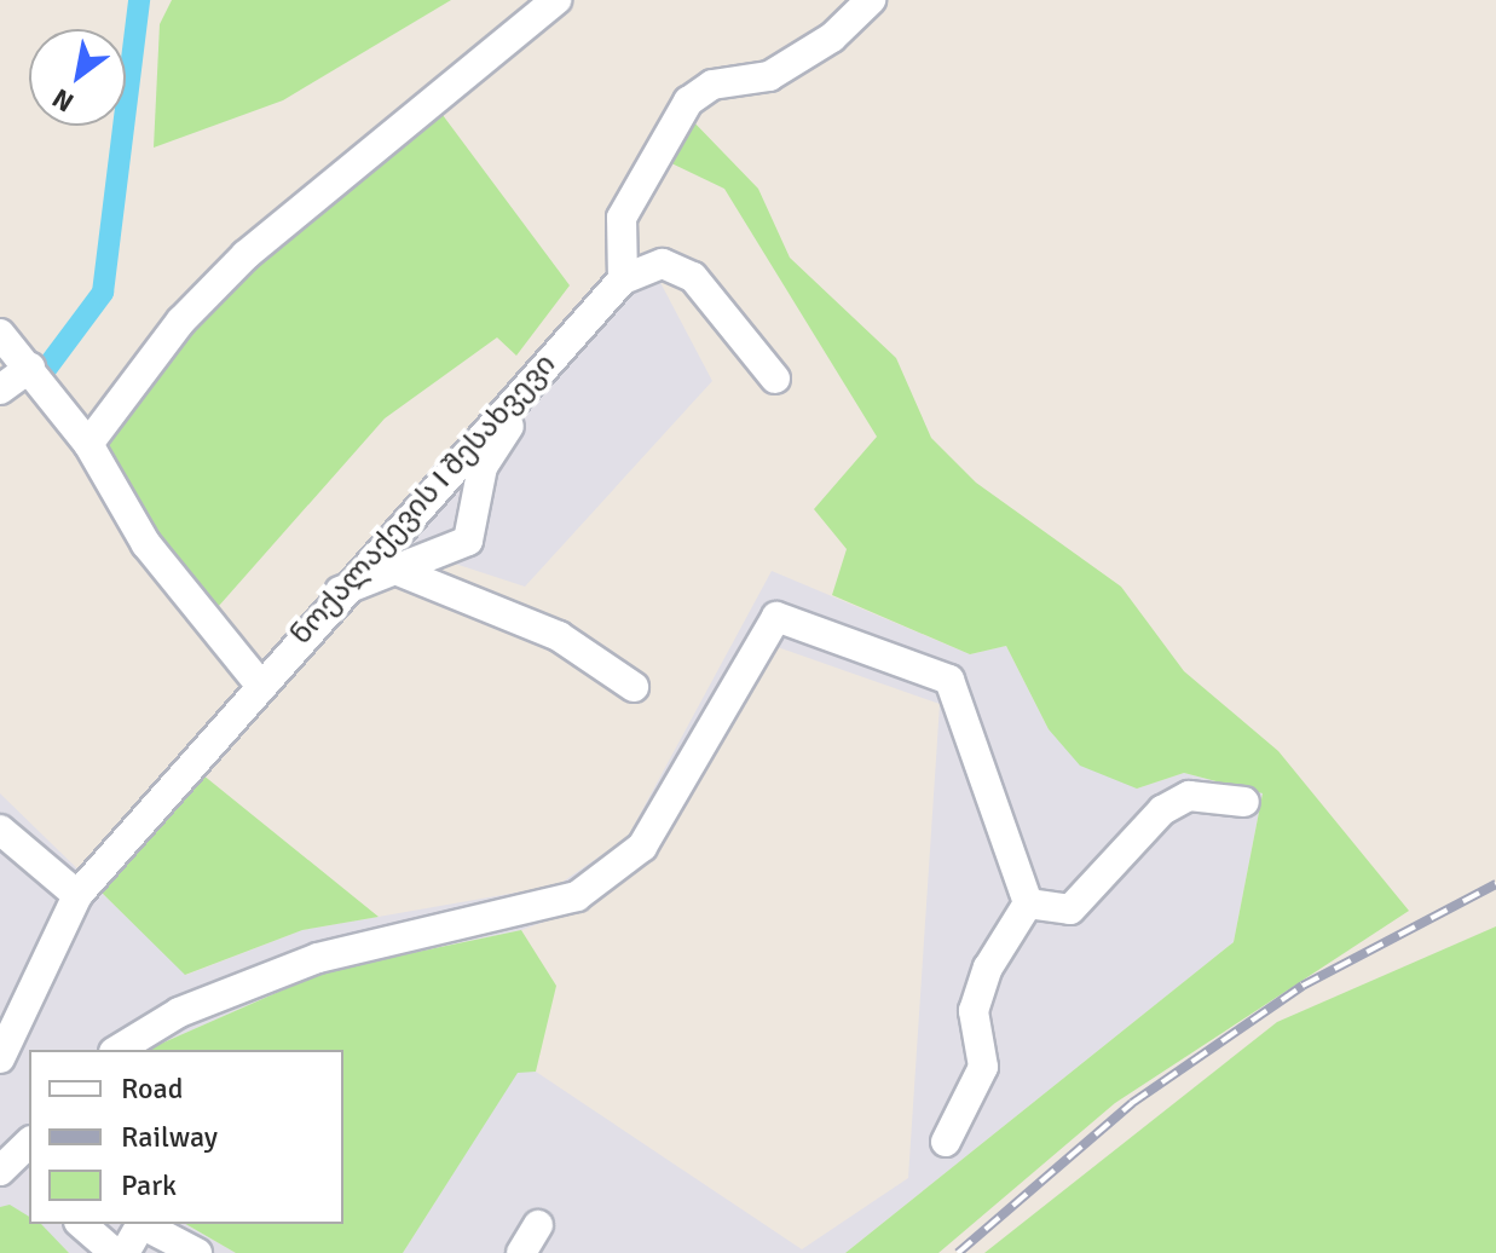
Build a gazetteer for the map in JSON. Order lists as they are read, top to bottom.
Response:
{
  "streets": {
    "street": ["ნოქალაქევის I შესახვევი"]
  },
  "legend": ["Road", "Railway", "Park"],
  "north": "bottom left"
}
